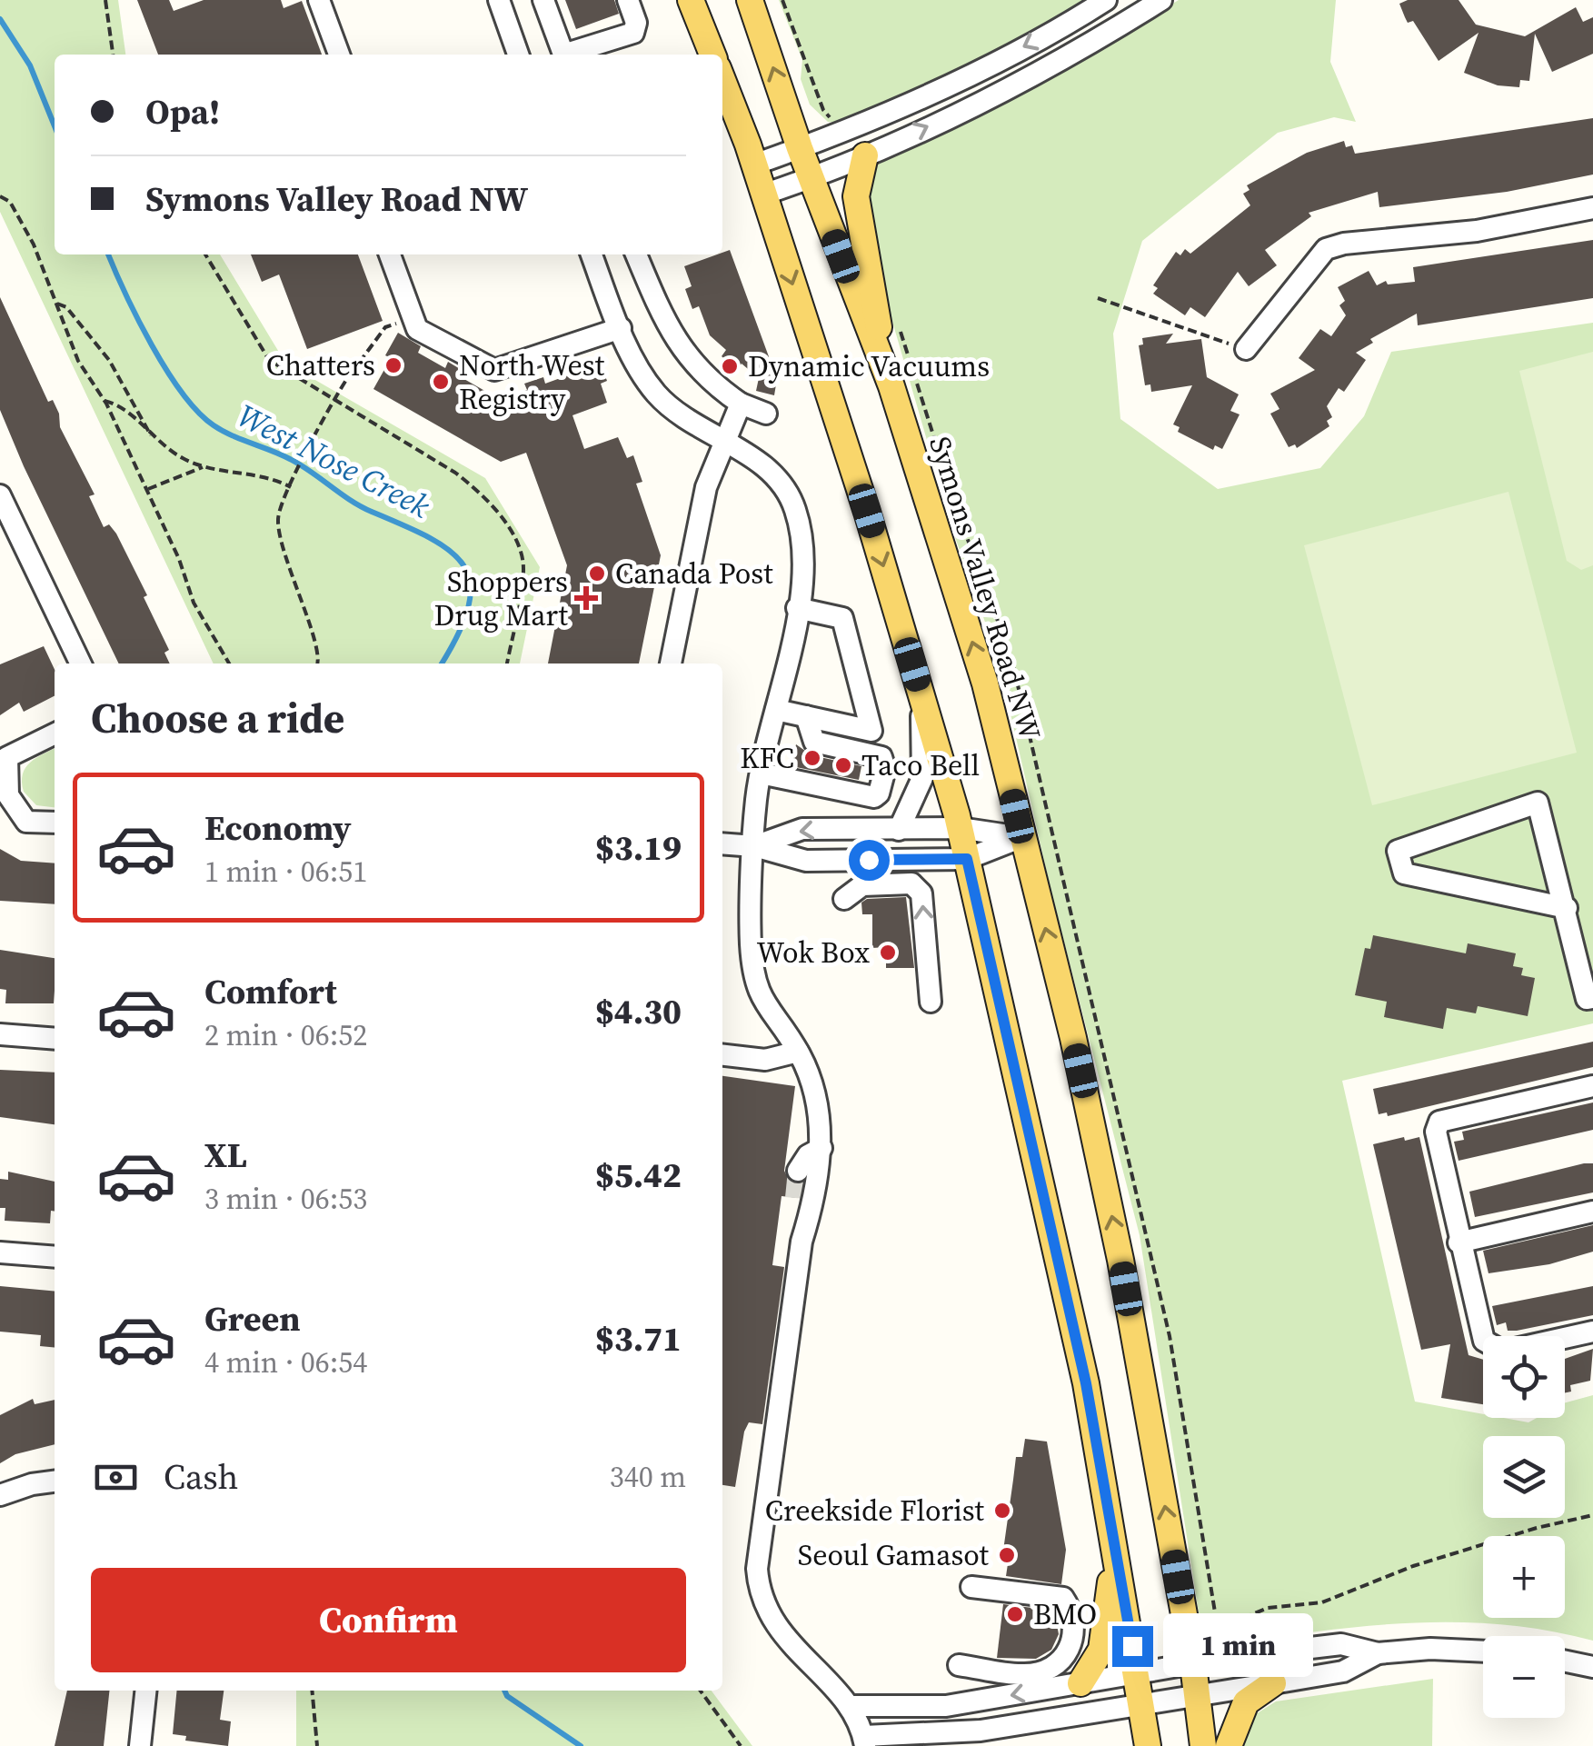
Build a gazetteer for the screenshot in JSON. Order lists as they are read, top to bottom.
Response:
{
  "streets": {
    "main road": ["Symons Valley Road NW"]
  },
  "water": ["West Nose Creek"],
  "places": {
    "other": [
      "Chatters",
      "Dynamic Vacuums",
      "North West Registry",
      "Canada Post",
      "KFC",
      "Taco Bell",
      "Wok Box",
      "Creekside Florist",
      "Seoul Gamasot",
      "BMO"
    ],
    "health": ["Shoppers Drug Mart"]
  },
  "page": {
    "banner": ["Opa!", "Symons Valley Road NW"],
    "heading": "Choose a ride",
    "list": [
      {
        "name": "Economy",
        "note": "1 min · 06:51",
        "value": "$3.19"
      },
      {
        "name": "Comfort",
        "note": "2 min · 06:52",
        "value": "$4.30"
      },
      {
        "name": "XL",
        "note": "3 min · 06:53",
        "value": "$5.42"
      },
      {
        "name": "Green",
        "note": "4 min · 06:54",
        "value": "$3.71"
      }
    ],
    "map_buttons": ["+", "−"],
    "pay": ["Cash", "340 m"],
    "buttons": "Confirm",
    "bubble": "1 min"
  }
}
